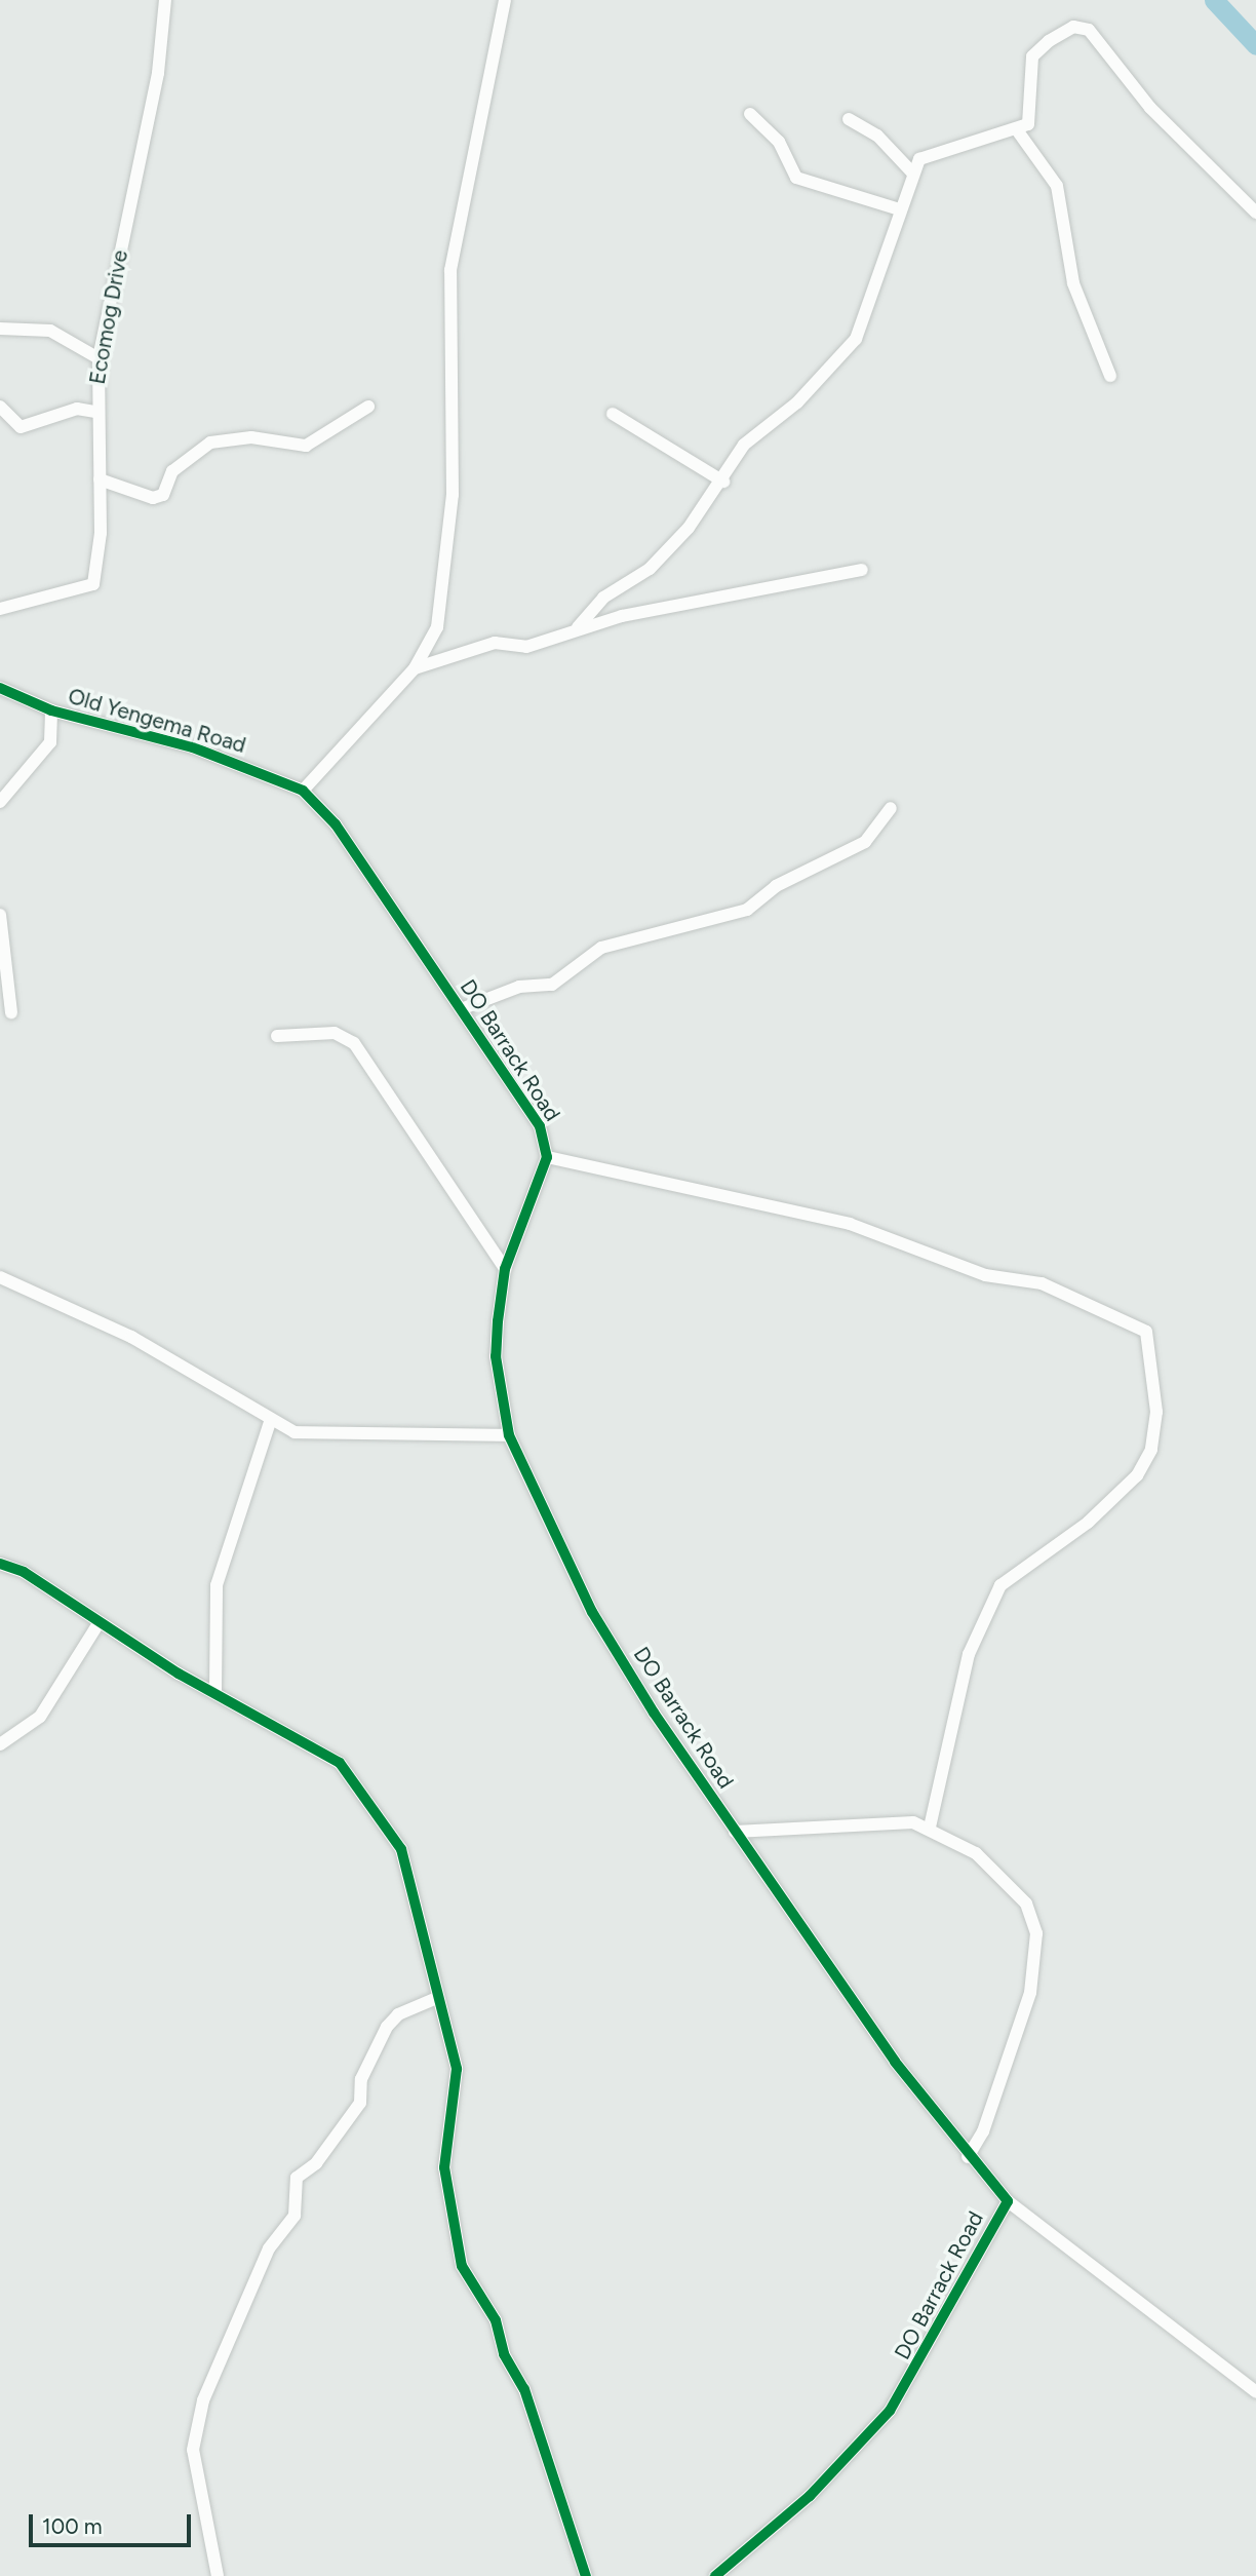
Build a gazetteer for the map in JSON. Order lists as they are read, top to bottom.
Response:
{
  "streets": {
    "street": ["Ecomog Drive", "Old Yengema Road", "DO Barrack Road"]
  },
  "crossings": [
    ["Old Yengema Road", "DO Barrack Road"]
  ],
  "scale_bar": "100 m"
}
